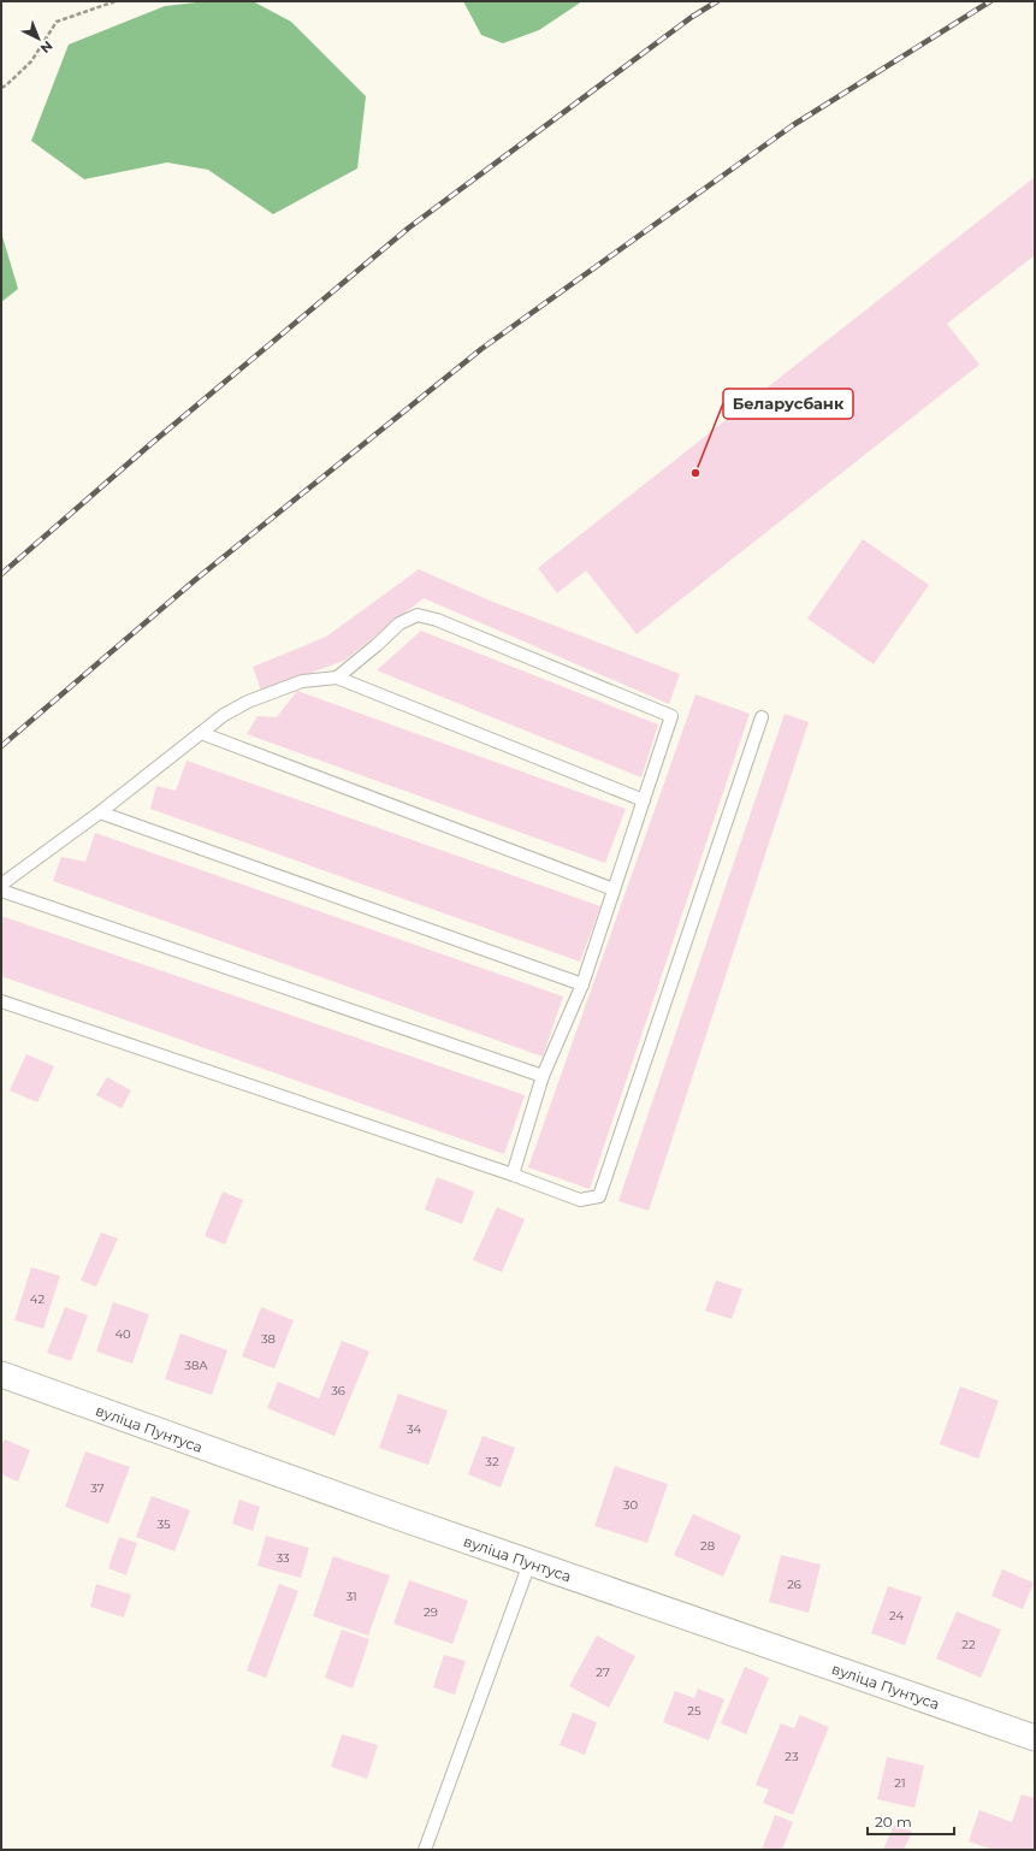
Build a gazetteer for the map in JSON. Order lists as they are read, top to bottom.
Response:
{
  "streets": {
    "street": ["вуліца Пунтуса"]
  },
  "places": ["Беларусбанк"],
  "house_numbers": [
    "42",
    "40",
    "38",
    "38А",
    "36",
    "34",
    "32",
    "37",
    "30",
    "35",
    "28",
    "33",
    "26",
    "31",
    "29",
    "24",
    "22",
    "27",
    "25",
    "23",
    "21"
  ],
  "scale_bar": "20 m",
  "north": "bottom right"
}
